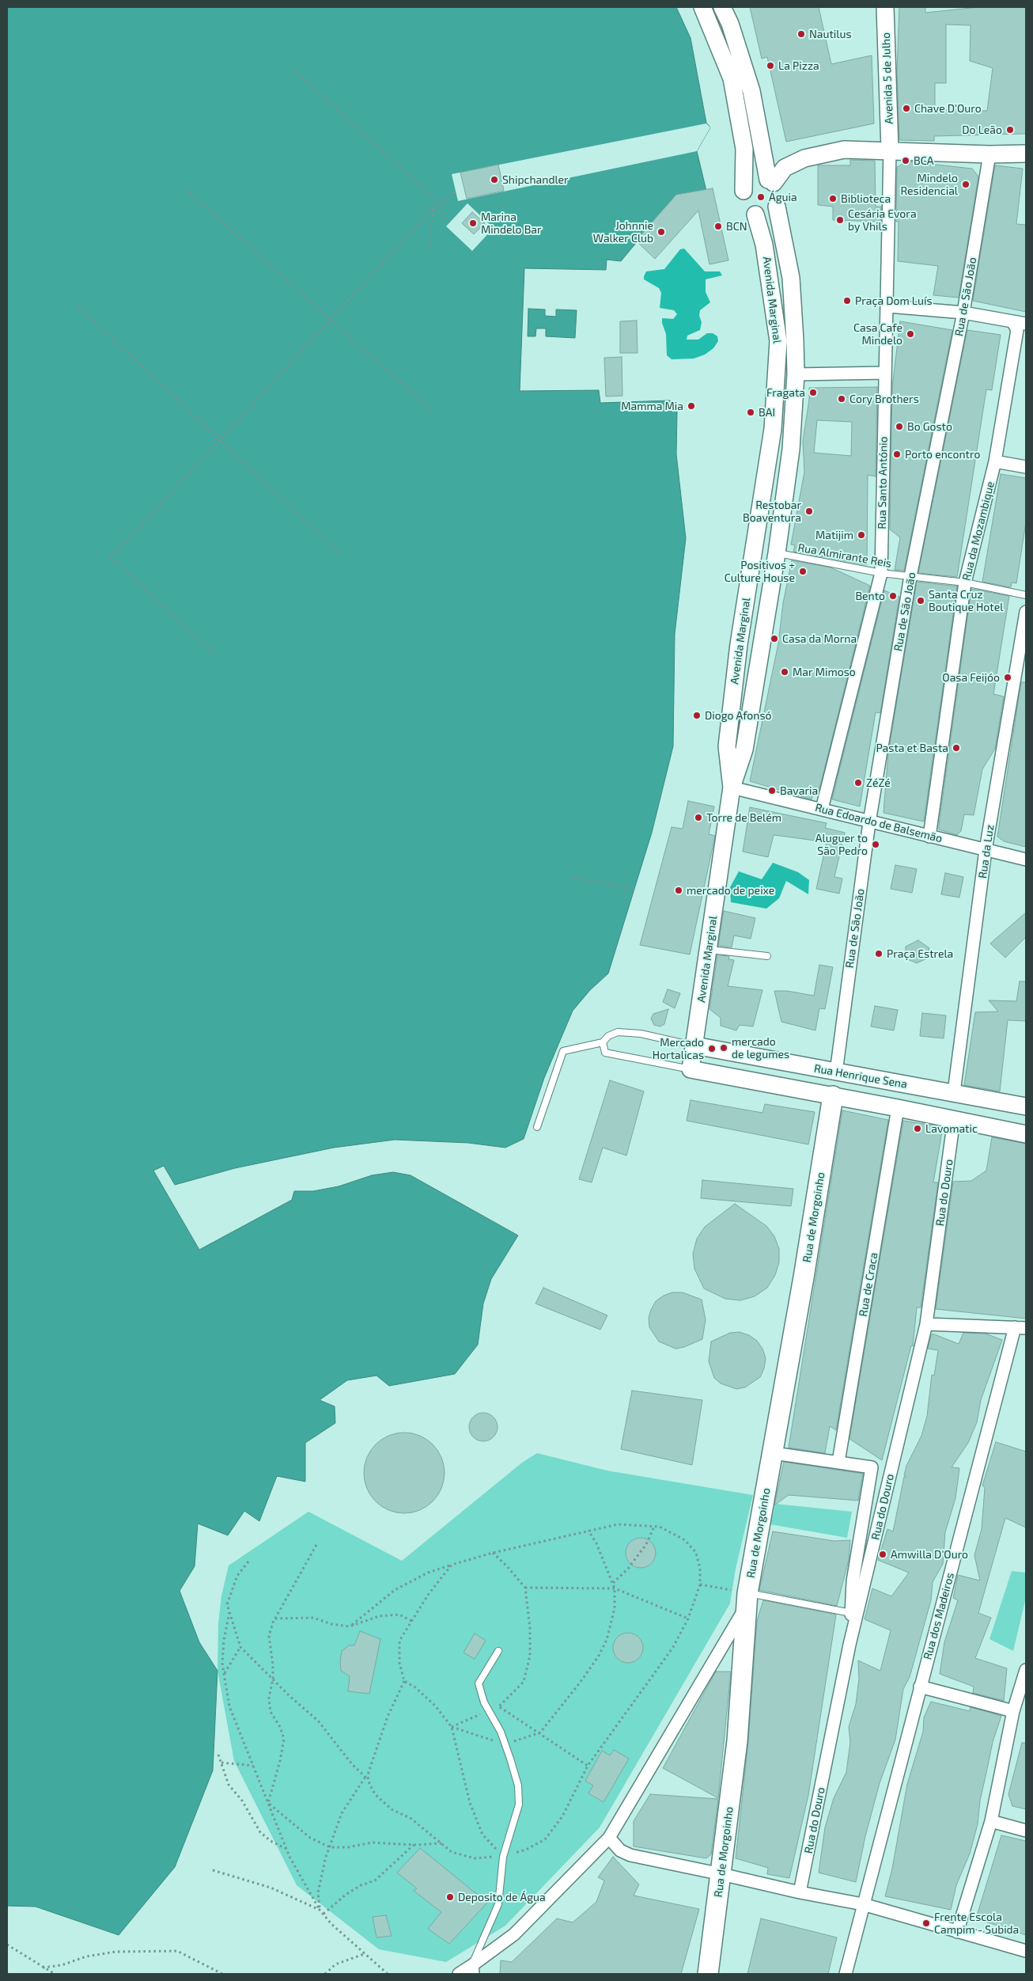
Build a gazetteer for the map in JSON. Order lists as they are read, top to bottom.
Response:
{
  "streets": {
    "main road": [
      "Avenida 5 de Julho",
      "Avenida Marginal",
      "Rua Henrique Sena",
      "Rua de Morgoinho"
    ],
    "street": [
      "Rua de São João",
      "Rua Santo António",
      "Rua da Mozambique",
      "Rua Edoardo de Balsemão",
      "Rua da Luz",
      "Rua do Douro",
      "Rua de Craca",
      "Rua dos Madeiros"
    ],
    "lane": ["Rua Almirante Reis"]
  },
  "crossings": [
    ["Avenida 5 de Julho", "Rua Santo António"],
    ["Rua de São João", "Rua Almirante Reis"],
    ["Rua de São João", "Rua Edoardo de Balsemão"],
    ["Rua de São João", "Rua Henrique Sena"],
    ["Avenida Marginal", "Rua Almirante Reis"],
    ["Avenida Marginal", "Rua Edoardo de Balsemão"],
    ["Avenida Marginal", "Rua Henrique Sena"],
    ["Rua Santo António", "Rua Almirante Reis"],
    ["Rua Santo António", "Rua Edoardo de Balsemão"],
    ["Rua da Mozambique", "Rua Almirante Reis"],
    ["Rua da Mozambique", "Rua Edoardo de Balsemão"],
    ["Rua Edoardo de Balsemão", "Rua da Luz"],
    ["Rua da Luz", "Rua Henrique Sena"]
  ],
  "places": [
    "Nautilus",
    "La Pizza",
    "Chave D'Ouro",
    "Do Leão",
    "BCA",
    "Shipchandler",
    "Mindelo Residencial",
    "Águia",
    "Biblioteca",
    "Cesária Evora by Vhils",
    "Marina Mindelo Bar",
    "BCN",
    "Johnnie Walker Club",
    "Praça Dom Luís",
    "Casa Cafe Mindelo",
    "Fragata",
    "Cory Brothers",
    "Mamma Mia",
    "BAI",
    "Bo Gosto",
    "Porto encontro",
    "Restobar Boaventura",
    "Matijim",
    "Positivos + Culture House",
    "Bento",
    "Santa Cruz Boutique Hotel",
    "Casa da Morna",
    "Mar Mimoso",
    "Oasa Feijóo",
    "Diogo Afonsó",
    "Pasta et Basta",
    "ZéZé",
    "Bavaria",
    "Torre de Belém",
    "Aluguer to São Pedro",
    "mercado de peixe",
    "Praça Estrela",
    "mercado de legumes",
    "Mercado Hortalicas",
    "Lavomatic",
    "Amwilla D'Ouro",
    "Deposito de Água",
    "Frente Escola Campim - Subida"
  ]
}
